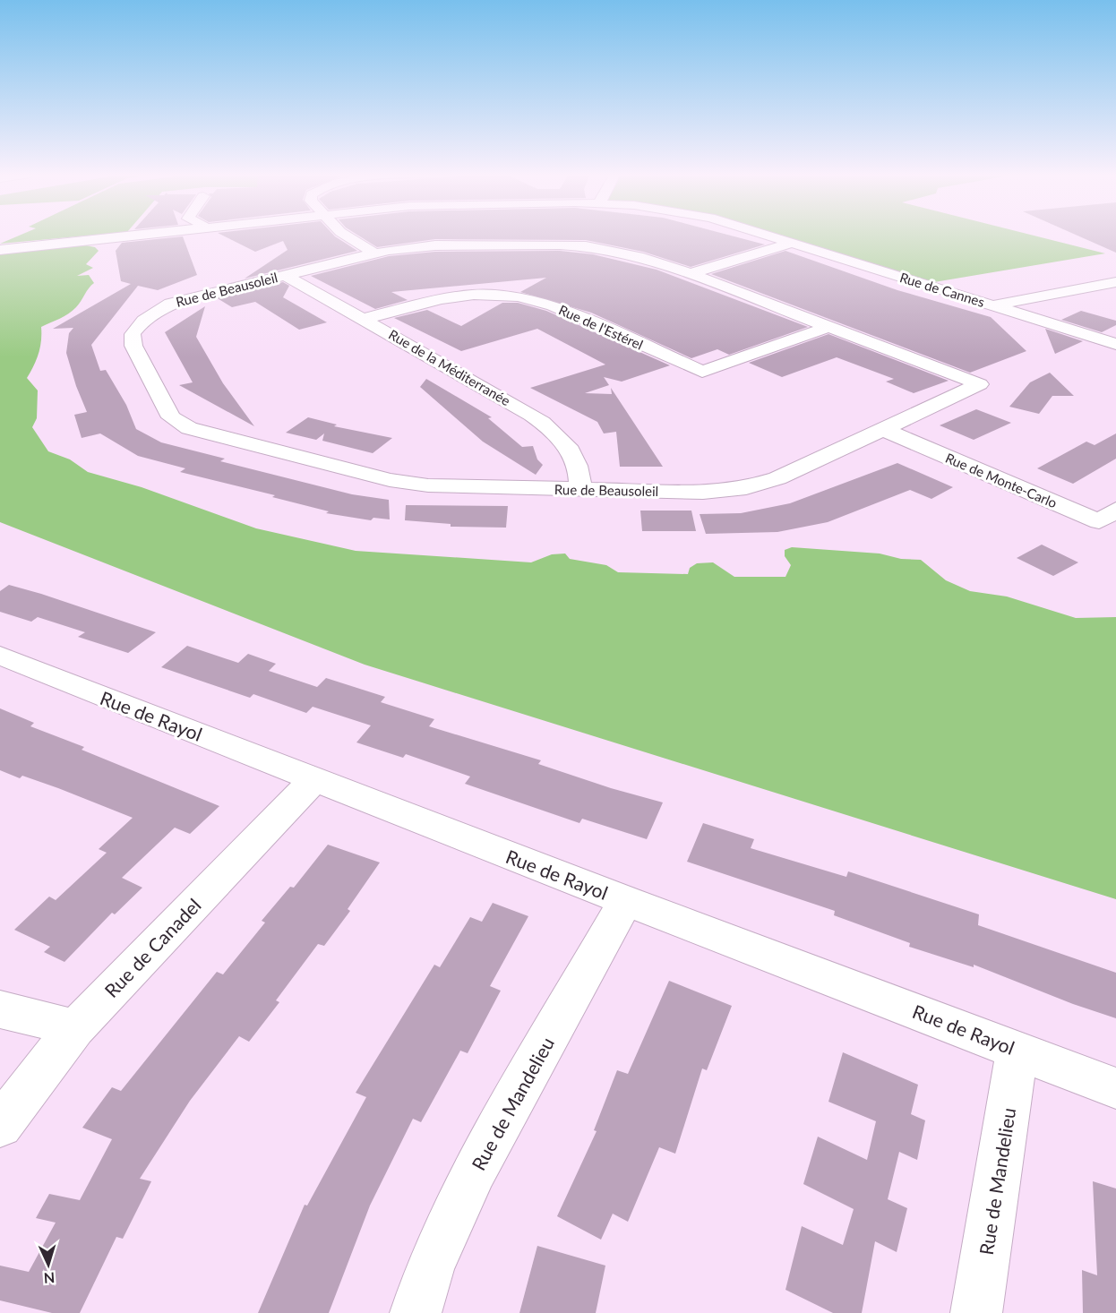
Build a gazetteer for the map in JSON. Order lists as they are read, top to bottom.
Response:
{
  "streets": {
    "street": [
      "Rue de Beausoleil",
      "Rue de Cannes",
      "Rue de l'Estérel",
      "Rue de la Méditerranée",
      "Rue de Monte-Carlo",
      "Rue de Rayol",
      "Rue de Canadel",
      "Rue de Mandelieu"
    ]
  },
  "crossings": [
    ["Rue de Beausoleil", "Rue de l'Estérel"],
    ["Rue de Beausoleil", "Rue de la Méditerranée"],
    ["Rue de Beausoleil", "Rue de Monte-Carlo"],
    ["Rue de l'Estérel", "Rue de la Méditerranée"],
    ["Rue de Rayol", "Rue de Canadel"],
    ["Rue de Rayol", "Rue de Mandelieu"]
  ],
  "north": "bottom"
}
